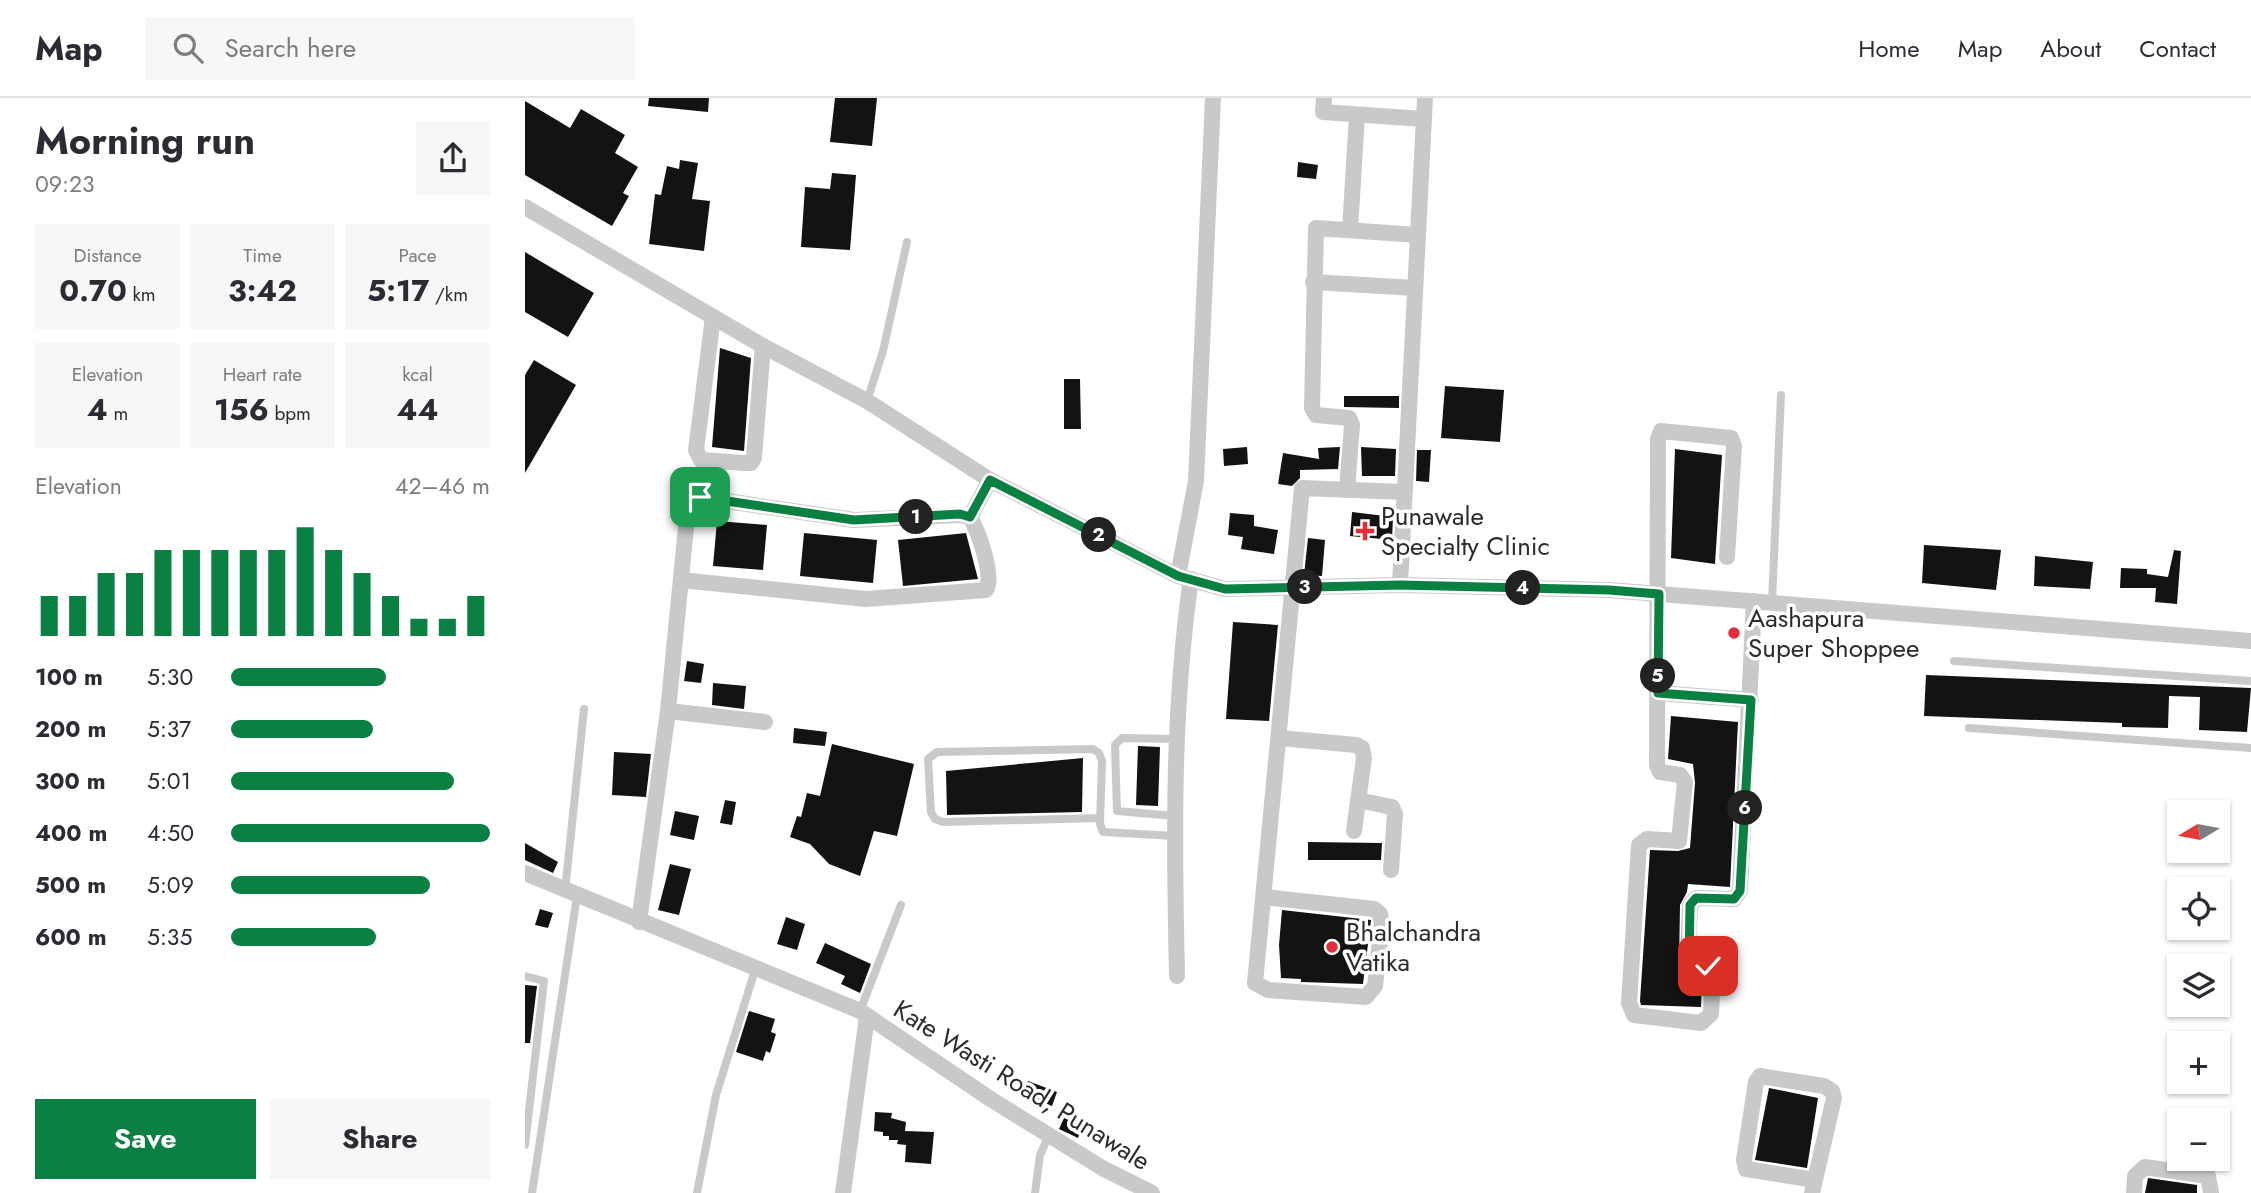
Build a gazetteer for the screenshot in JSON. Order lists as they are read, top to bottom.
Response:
{
  "streets": {
    "street": ["Kate Wasti Road, Punawale"]
  },
  "places": {
    "health": ["Punawale Specialty Clinic"],
    "other": ["Aashapura Super Shoppee", "Bhalchandra Vatika"]
  },
  "north": "left",
  "page": {
    "header": "Map",
    "search": "Search here",
    "nav": [
      "Home",
      "Map",
      "About",
      "Contact"
    ],
    "heading": ["Morning run", "09:23"],
    "stats": [
      ["Distance", "0.70 km"],
      ["Time", "3:42"],
      ["Pace", "5:17 /km"],
      ["Elevation", "4 m"],
      ["Heart rate", "156 bpm"],
      ["kcal", "44"]
    ],
    "chart": ["Elevation", "42–46 m"],
    "pins": [
      "1",
      "2",
      "3",
      "4",
      "5",
      "6"
    ],
    "list": [
      {
        "name": "100 m",
        "note": "5:30"
      },
      {
        "name": "200 m",
        "note": "5:37"
      },
      {
        "name": "300 m",
        "note": "5:01"
      },
      {
        "name": "400 m",
        "note": "4:50"
      },
      {
        "name": "500 m",
        "note": "5:09"
      },
      {
        "name": "600 m",
        "note": "5:35"
      }
    ],
    "map_buttons": ["+", "−"],
    "buttons": ["Save", "Share"]
  }
}
